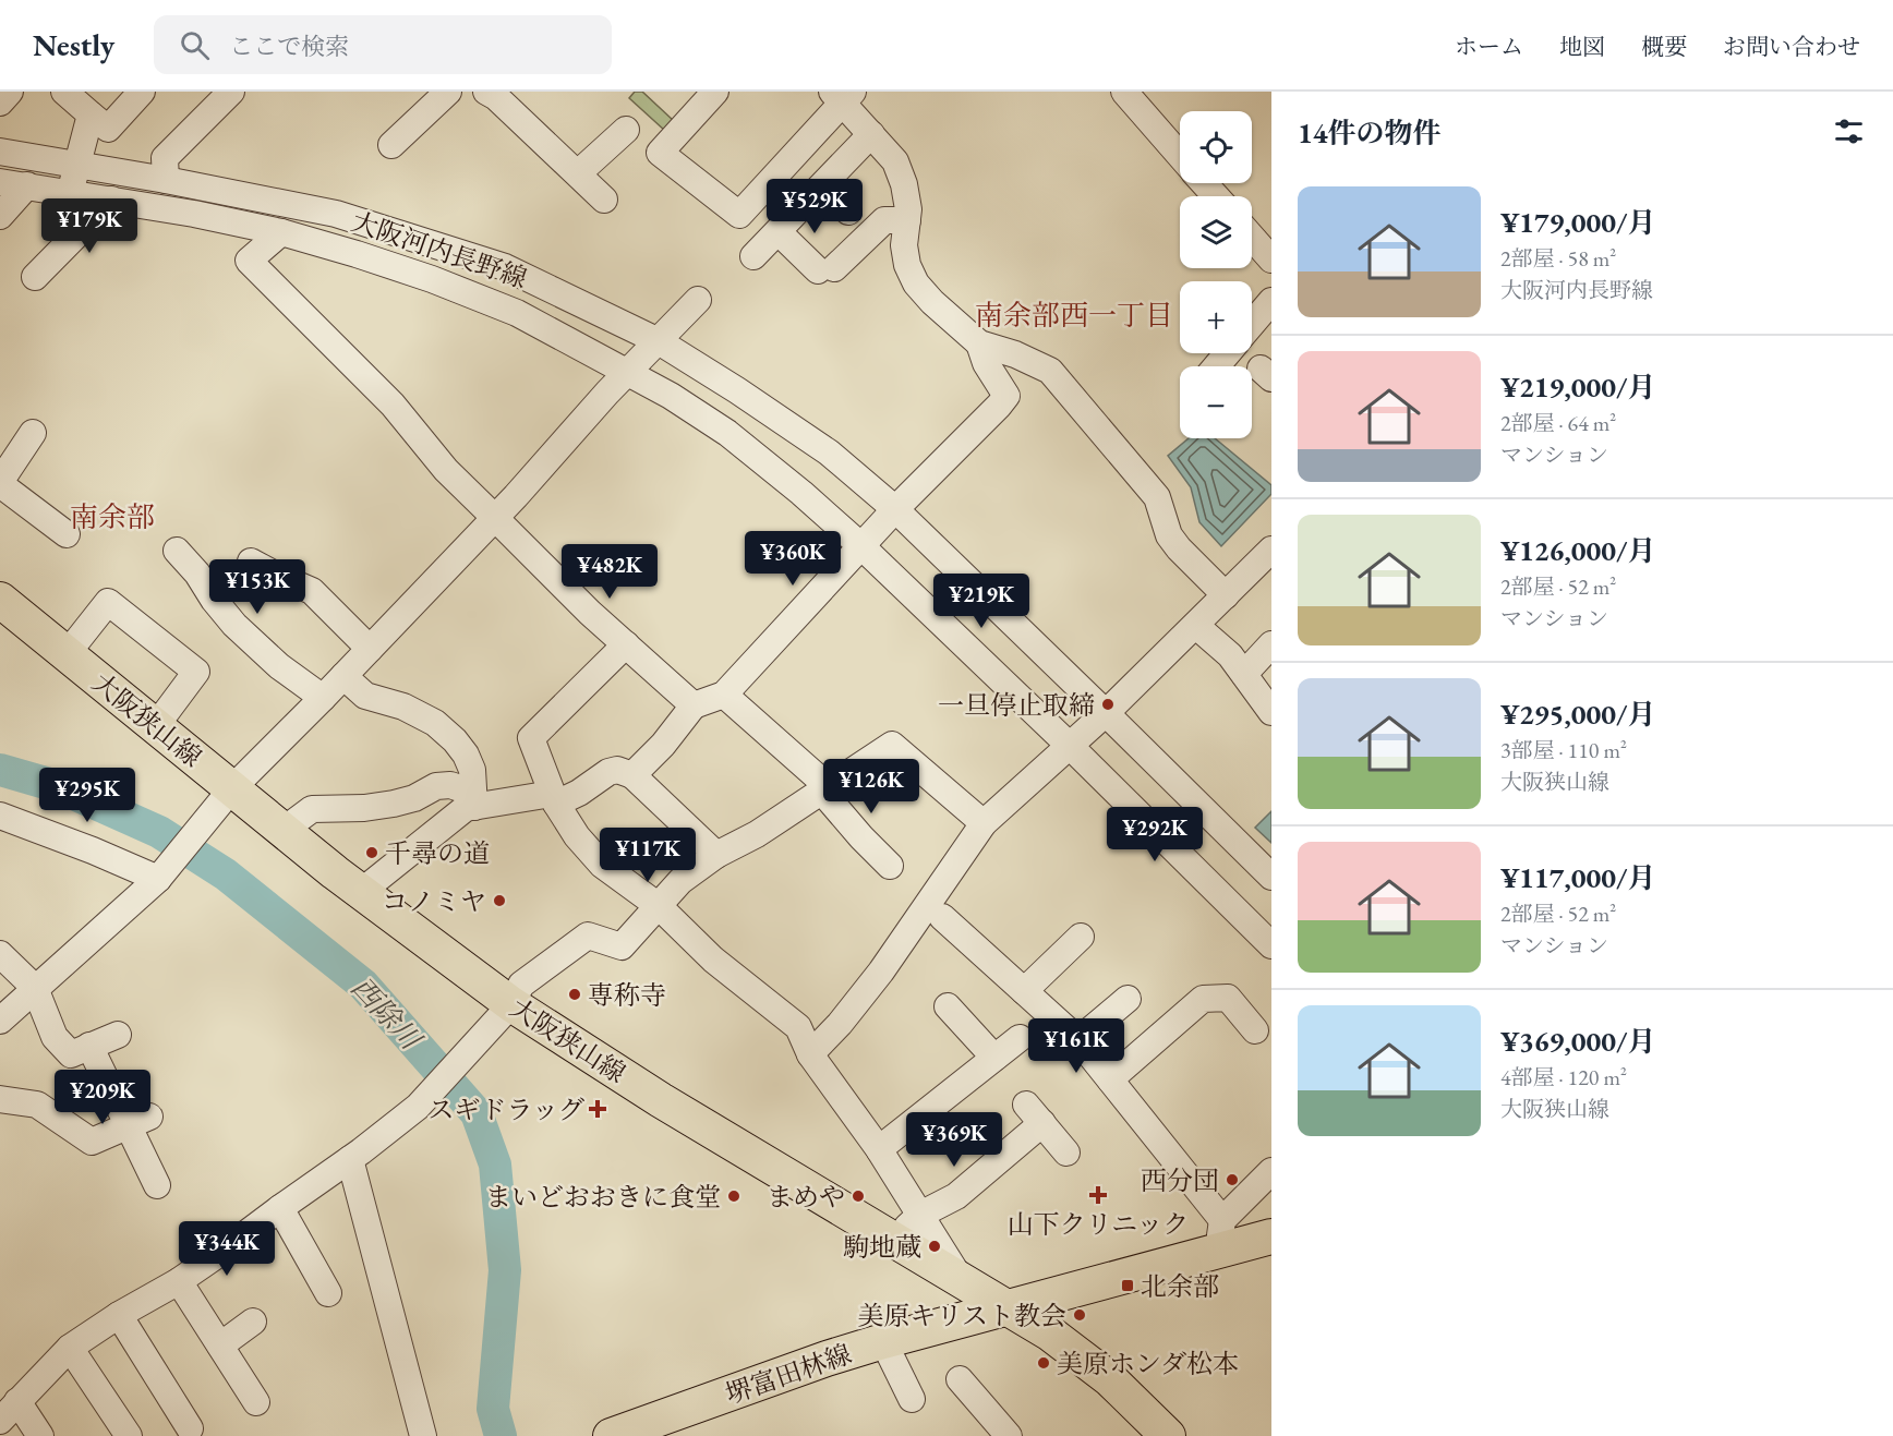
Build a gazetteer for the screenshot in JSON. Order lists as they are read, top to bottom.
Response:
{
  "streets": {
    "main road": ["大阪狭山線", "堺富田林線"],
    "street": ["大阪河内長野線"]
  },
  "crossings": [
    ["大阪狭山線", "堺富田林線"]
  ],
  "districts": ["南余部西一丁目", "南余部"],
  "water": ["西除川"],
  "places": {
    "other": [
      "一旦停止取締",
      "千尋の道",
      "コノミヤ",
      "専称寺",
      "西分団",
      "まいどおおきに食堂",
      "まめや",
      "駒地蔵",
      "美原キリスト教会",
      "美原ホンダ松本"
    ],
    "health": ["スギドラッグ", "山下クリニック"],
    "transit": ["北余部"]
  },
  "page": {
    "header": "Nestly",
    "search": "ここで検索",
    "nav": [
      "ホーム",
      "地図",
      "概要",
      "お問い合わせ"
    ],
    "heading": "14件の物件",
    "map_buttons": ["+", "−"],
    "list": [
      {
        "name": "¥179,000/月",
        "note": "2部屋 · 58 m² · 大阪河内長野線"
      },
      {
        "name": "¥219,000/月",
        "note": "2部屋 · 64 m² · マンション"
      },
      {
        "name": "¥126,000/月",
        "note": "2部屋 · 52 m² · マンション"
      },
      {
        "name": "¥295,000/月",
        "note": "3部屋 · 110 m² · 大阪狭山線"
      },
      {
        "name": "¥117,000/月",
        "note": "2部屋 · 52 m² · マンション"
      },
      {
        "name": "¥369,000/月",
        "note": "4部屋 · 120 m² · 大阪狭山線"
      }
    ],
    "price": [
      "¥529K",
      "¥179K",
      "¥360K",
      "¥482K",
      "¥153K",
      "¥219K",
      "¥126K",
      "¥295K",
      "¥292K",
      "¥117K",
      "¥161K",
      "¥209K",
      "¥369K",
      "¥344K"
    ]
  }
}
